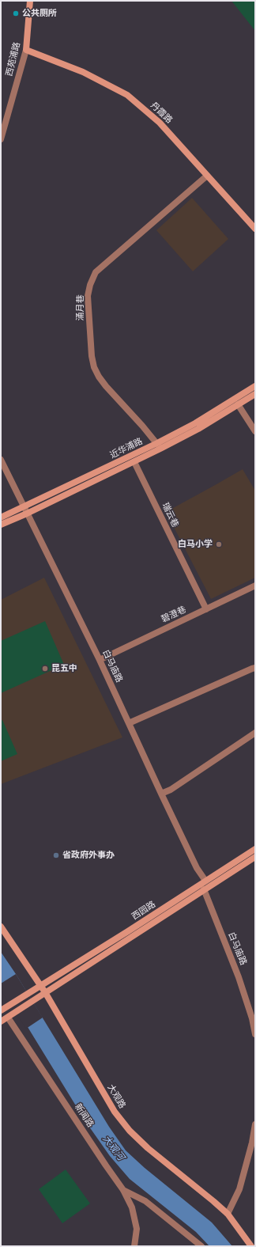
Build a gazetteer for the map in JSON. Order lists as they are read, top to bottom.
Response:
{
  "streets": {
    "main road": [
      "西苑浦路",
      "丹霞路",
      "近华浦路",
      "西园路",
      "大观路"
    ],
    "street": [
      "涌月巷",
      "瑞云巷",
      "碧澄巷",
      "白马庙路",
      "新闻路"
    ]
  },
  "crossings": [
    ["西苑浦路", "丹霞路"],
    ["丹霞路", "涌月巷"],
    ["涌月巷", "近华浦路"],
    ["近华浦路", "瑞云巷"],
    ["近华浦路", "白马庙路"],
    ["瑞云巷", "碧澄巷"],
    ["碧澄巷", "白马庙路"],
    ["白马庙路", "西园路"],
    ["西园路", "大观路"],
    ["西园路", "新闻路"]
  ],
  "water": ["大观河"],
  "places": [
    "公共厕所",
    "白马小学",
    "昆五中",
    "省政府外事办"
  ]
}
